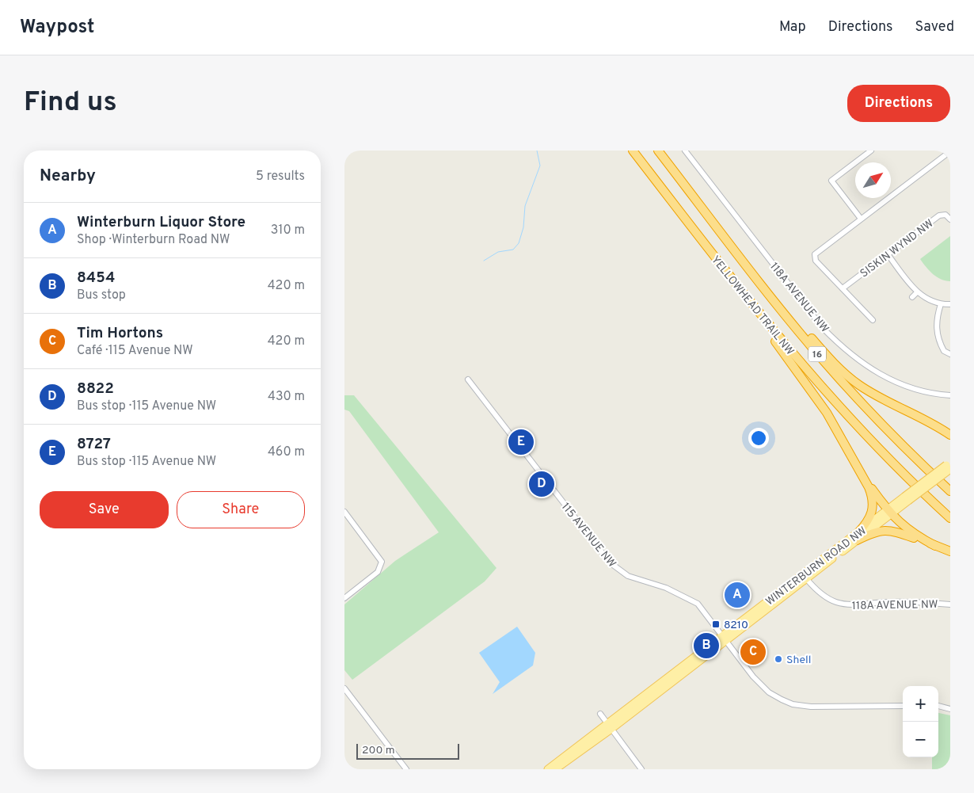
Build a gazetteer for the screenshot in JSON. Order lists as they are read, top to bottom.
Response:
{
  "streets": {
    "highway": ["YELLOWHEAD TRAIL NW", "16"],
    "main road": ["WINTERBURN ROAD NW"],
    "street": ["SISKIN WYND NW", "118A AVENUE NW", "115 AVENUE NW"]
  },
  "crossings": [
    ["118A AVENUE NW", "WINTERBURN ROAD NW"],
    ["115 AVENUE NW", "WINTERBURN ROAD NW"]
  ],
  "places": {
    "transit": ["8210"],
    "other": ["Shell"]
  },
  "scale_bar": "200 m",
  "north": "top right",
  "page": {
    "header": "Waypost",
    "nav": ["Map", "Directions", "Saved"],
    "buttons": [
      "Directions",
      ["Save", "Share"]
    ],
    "title": "Find us",
    "heading": ["Nearby", "5 results"],
    "list": [
      {
        "mark": "A",
        "name": "Winterburn Liquor Store",
        "note": "Shop · Winterburn Road NW",
        "value": "310 m"
      },
      {
        "mark": "B",
        "name": "8454",
        "note": "Bus stop",
        "value": "420 m"
      },
      {
        "mark": "C",
        "name": "Tim Hortons",
        "note": "Café · 115 Avenue NW",
        "value": "420 m"
      },
      {
        "mark": "D",
        "name": "8822",
        "note": "Bus stop · 115 Avenue NW",
        "value": "430 m"
      },
      {
        "mark": "E",
        "name": "8727",
        "note": "Bus stop · 115 Avenue NW",
        "value": "460 m"
      }
    ],
    "pins": [
      "E",
      "D",
      "A",
      "B",
      "C"
    ],
    "map_buttons": ["+", "−"],
    "scale": "200 m"
  }
}
